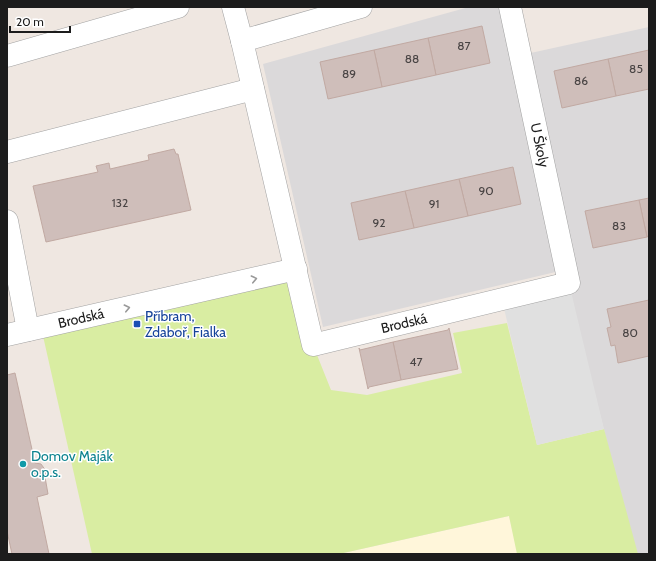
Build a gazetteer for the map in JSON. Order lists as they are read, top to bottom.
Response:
{
  "streets": {
    "street": ["U Školy", "Brodská"]
  },
  "crossings": [
    ["U Školy", "Brodská"]
  ],
  "places": {
    "transit": ["Příbram, Zdaboř, Fialka"],
    "other": ["Domov Maják o.p.s."]
  },
  "house_numbers": [
    "87",
    "88",
    "85",
    "89",
    "86",
    "90",
    "132",
    "91",
    "92",
    "83",
    "80",
    "47"
  ],
  "scale_bar": "20 m"
}
